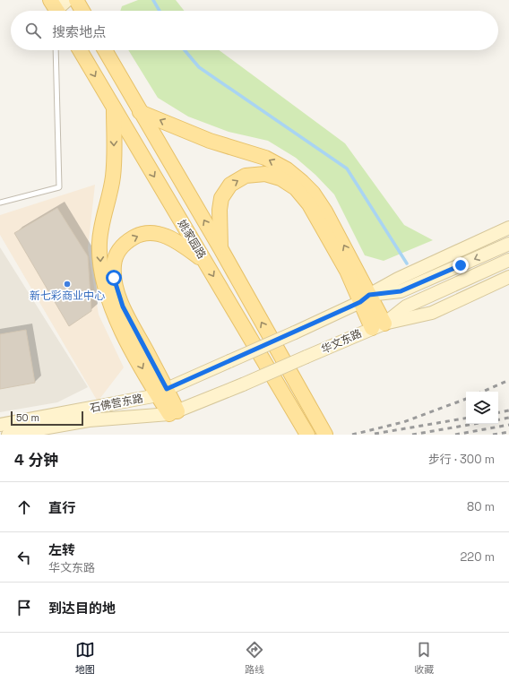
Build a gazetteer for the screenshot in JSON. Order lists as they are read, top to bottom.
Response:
{
  "streets": {
    "main road": ["姚家园路", "华文东路", "石佛营东路"]
  },
  "crossings": [
    ["华文东路", "石佛营东路"]
  ],
  "places": ["新七彩商业中心"],
  "scale_bar": "50 m",
  "page": {
    "search": "搜索地点",
    "scale": "50 m",
    "heading": ["4 分钟", "步行 · 300 m"],
    "list": [
      ["直行", "80 m"],
      ["左转", "华文东路", "220 m"],
      "到达目的地"
    ],
    "nav": ["地图", "路线", "收藏"]
  }
}
